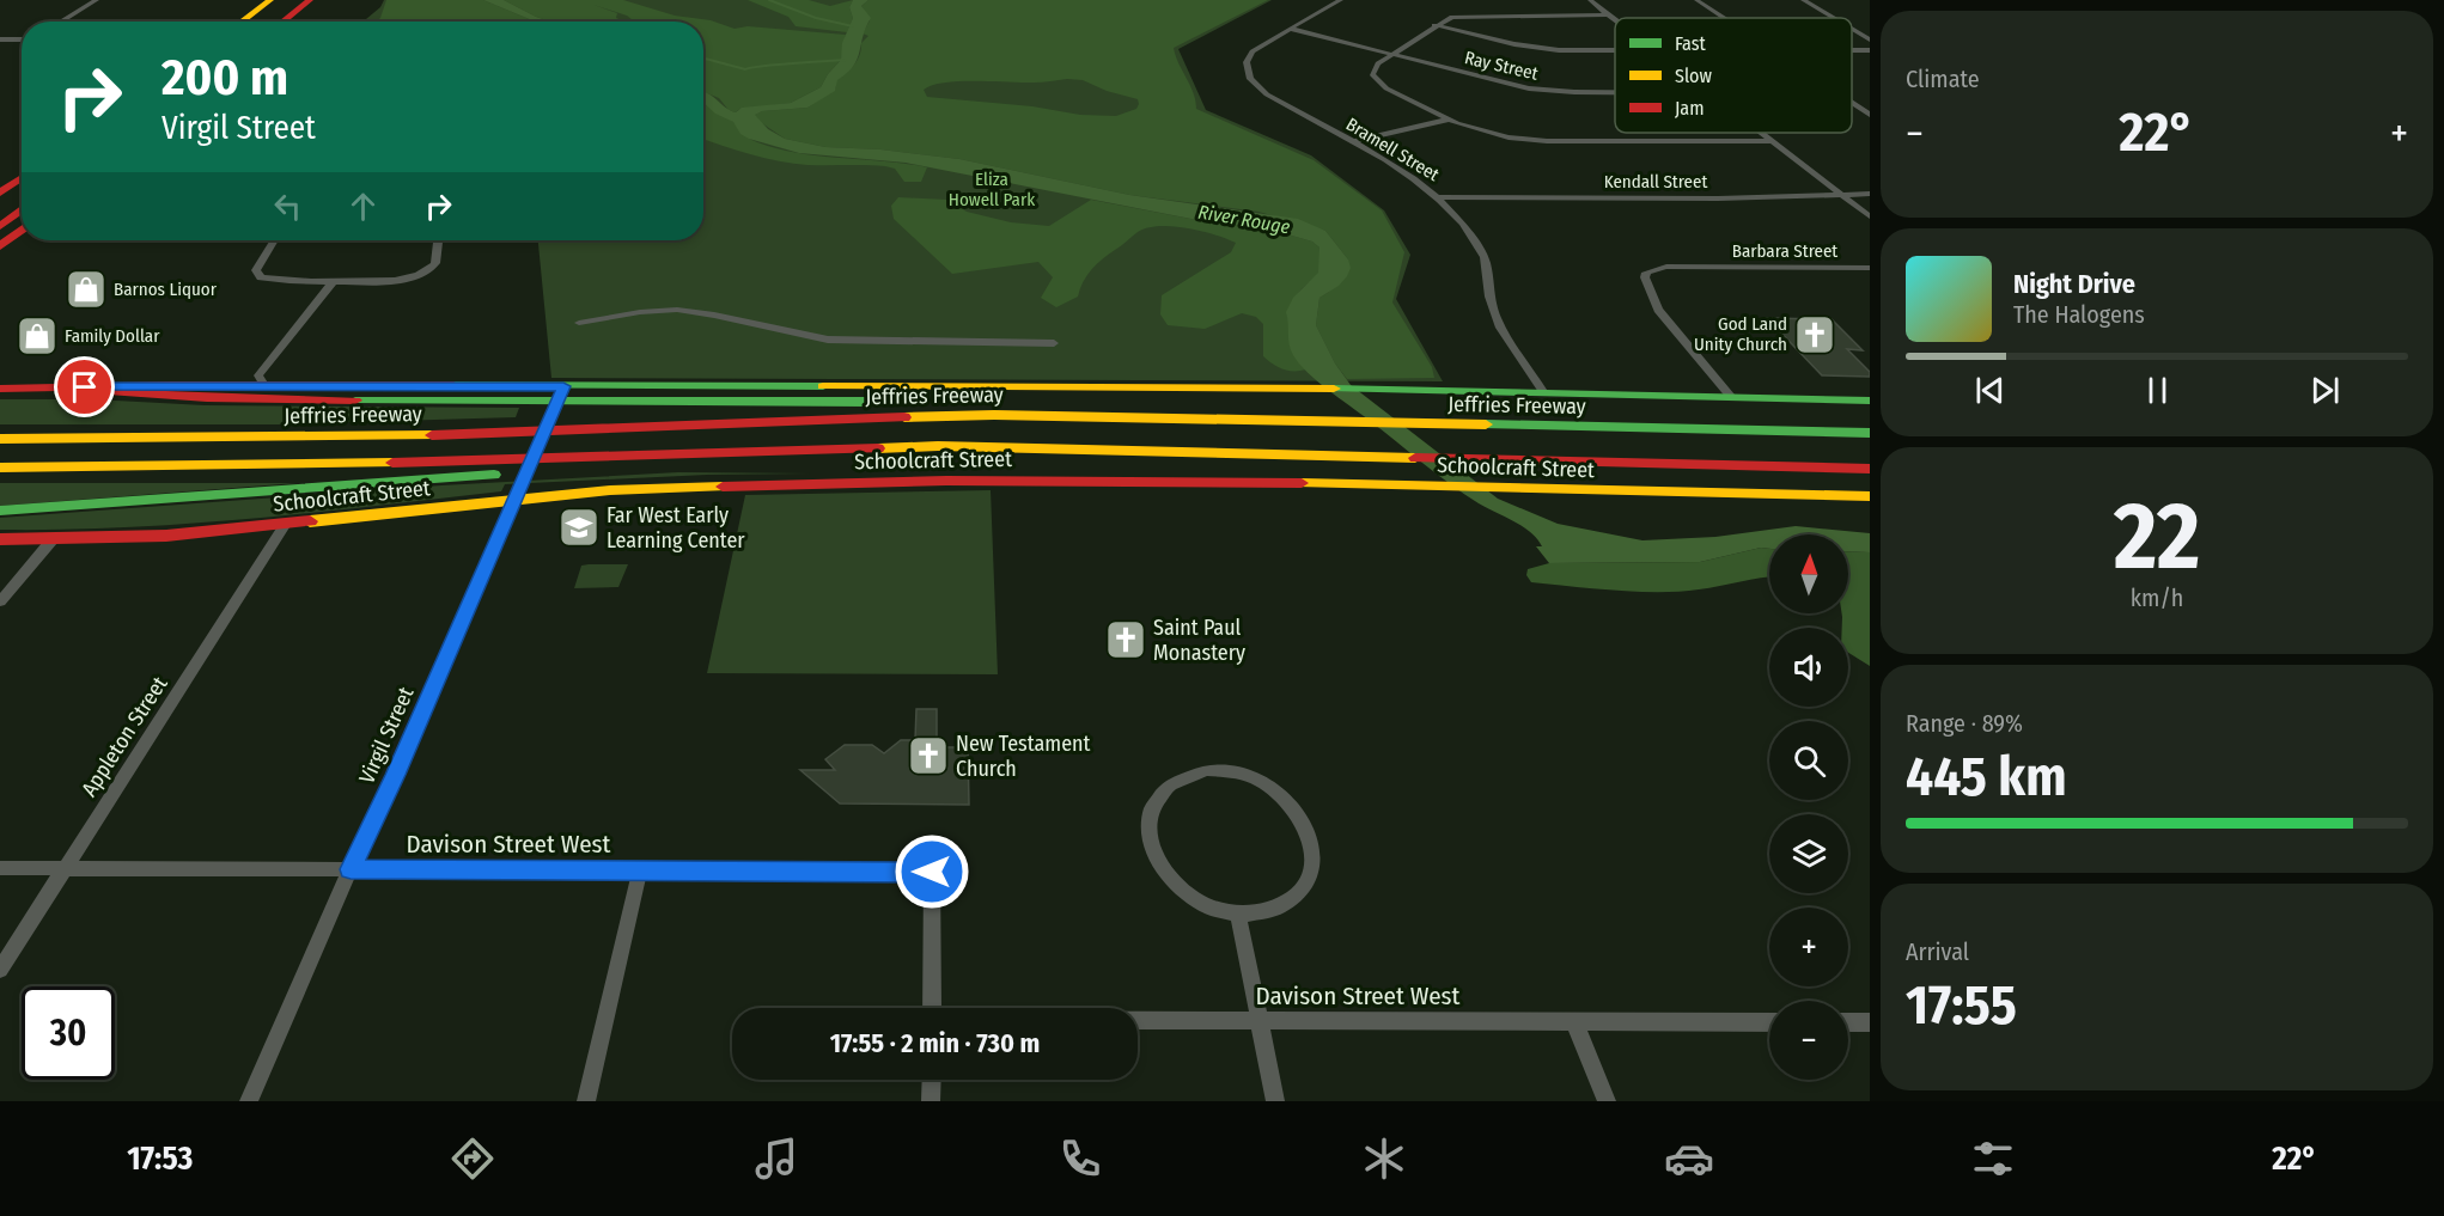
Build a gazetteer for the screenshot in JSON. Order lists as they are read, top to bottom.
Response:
{
  "streets": {
    "main road": ["Jeffries Freeway", "Schoolcraft Street"],
    "street": [
      "Ray Street",
      "Bramell Street",
      "Kendall Street",
      "Barbara Street",
      "Virgil Street",
      "Appleton Street",
      "Davison Street West"
    ]
  },
  "crossings": [
    ["Ray Street", "Bramell Street"],
    ["Bramell Street", "Kendall Street"],
    ["Schoolcraft Street", "Virgil Street"],
    ["Schoolcraft Street", "Appleton Street"],
    ["Virgil Street", "Davison Street West"],
    ["Appleton Street", "Davison Street West"]
  ],
  "water": ["River Rouge"],
  "parks": ["Eliza Howell Park"],
  "places": {
    "shop": ["Barnos Liquor", "Family Dollar"],
    "church": ["God Land Unity Church", "Saint Paul Monastery", "New Testament Church"],
    "school or university": ["Far West Early Learning Center"]
  },
  "legend": ["Fast", "Slow", "Jam"],
  "north": "top",
  "page": {
    "tile": [
      "Climate",
      ["22", "km/h"],
      ["Range · 89%", "445 km"],
      ["Arrival", "17:55"]
    ],
    "turn": ["200 m", "Virgil Street"],
    "heat": ["−", "22°", "+"],
    "song": ["Night Drive", "The Halogens"],
    "map_buttons": ["+", "−"],
    "limit": "30",
    "trip": "17:55 · 2 min · 730 m",
    "tabs": ["17:53", "22°"]
  }
}
